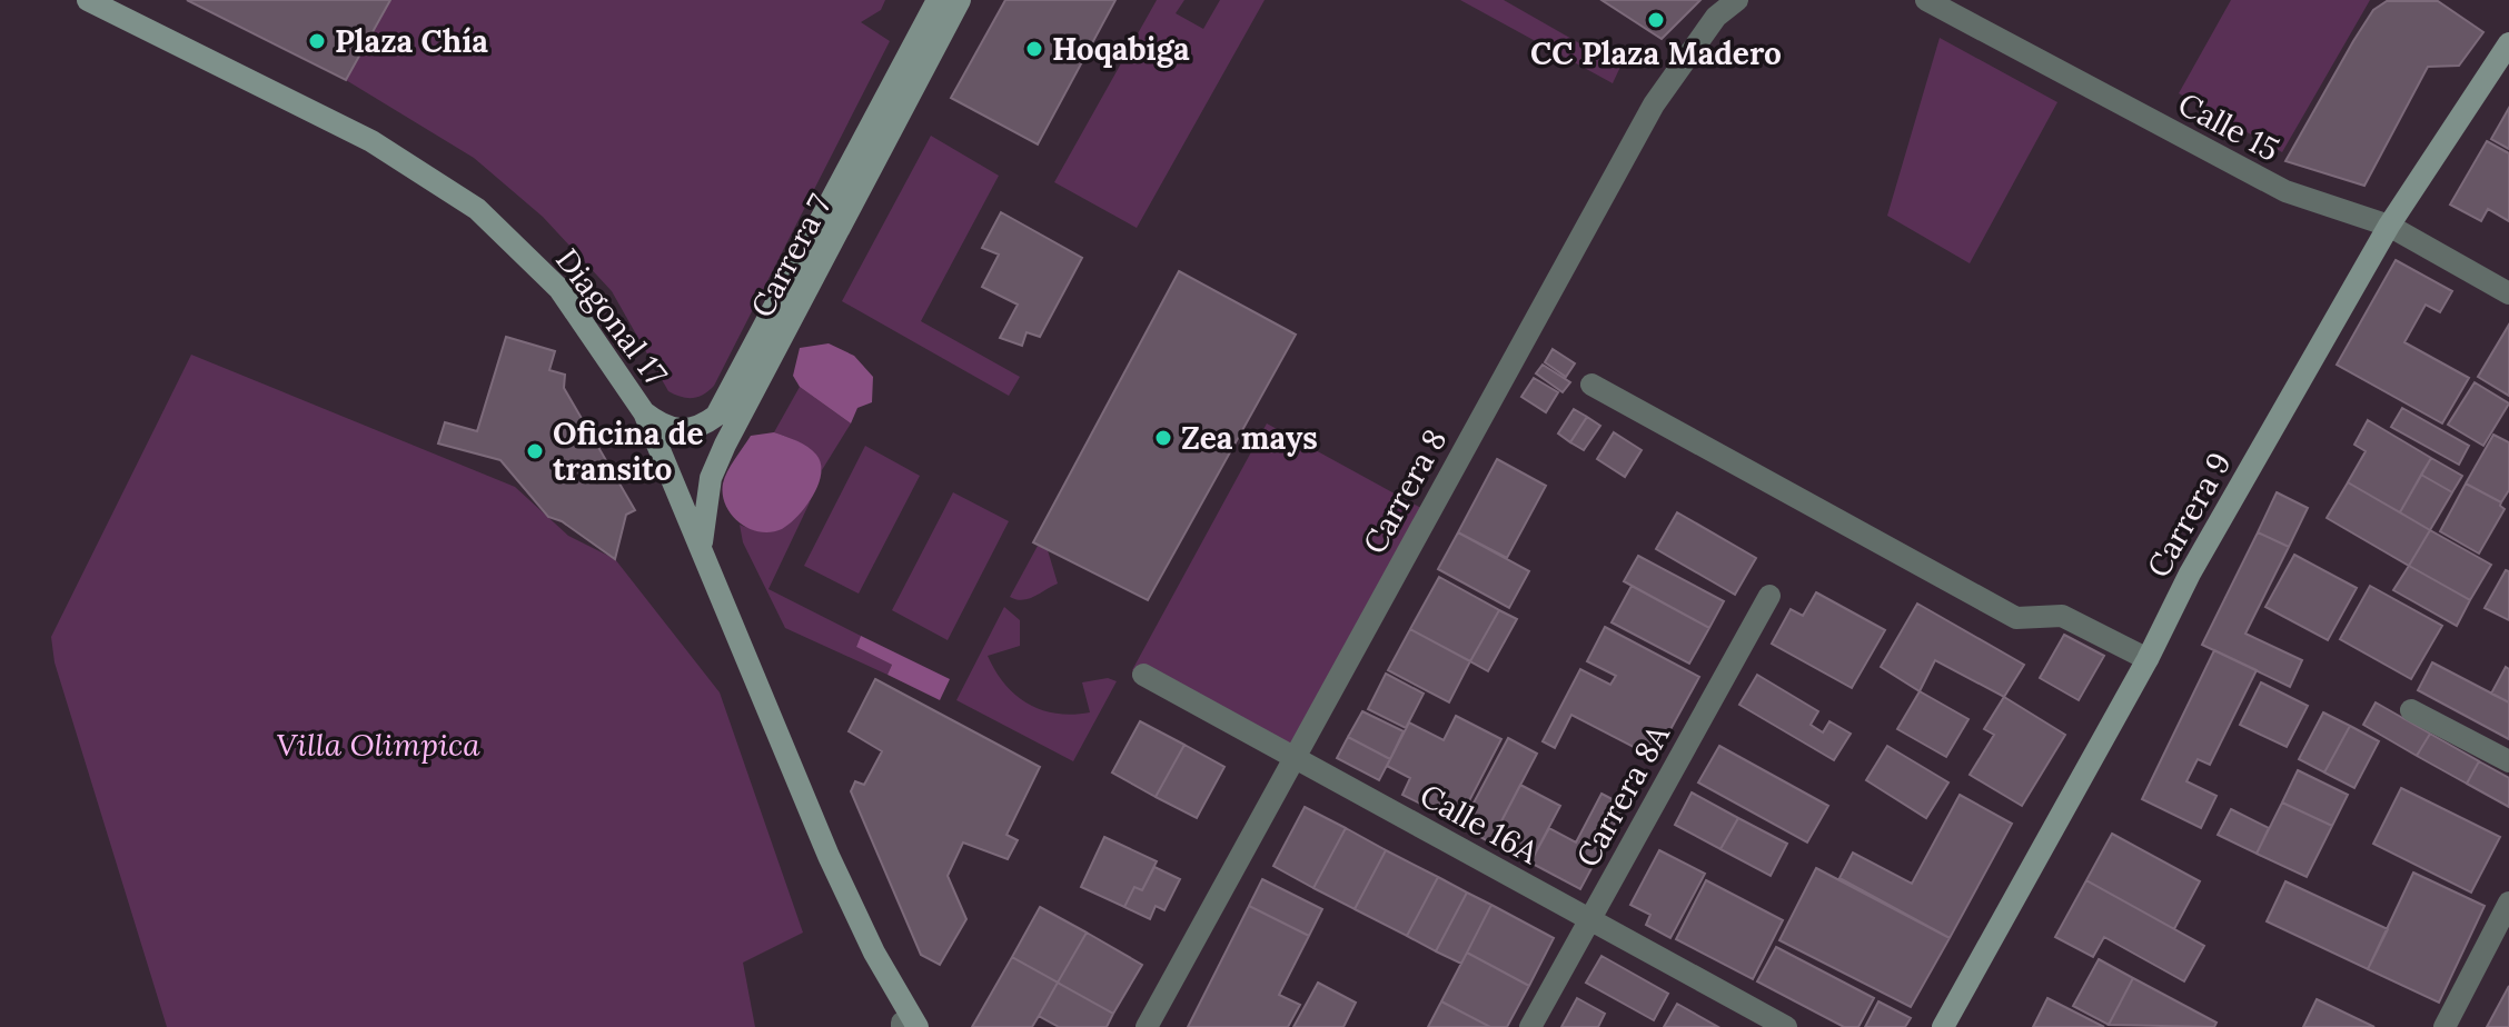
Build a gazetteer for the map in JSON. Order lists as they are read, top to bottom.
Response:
{
  "streets": {
    "main road": ["Carrera 7", "Diagonal 17", "Carrera 9"],
    "street": [
      "Calle 15",
      "Carrera 8",
      "Carrera 8A",
      "Calle 16A"
    ]
  },
  "crossings": [
    ["Calle 15", "Carrera 9"],
    ["Carrera 7", "Diagonal 17"],
    ["Carrera 8", "Calle 16A"],
    ["Carrera 8A", "Calle 16A"]
  ],
  "parks": ["Villa Olimpica"],
  "places": [
    "CC Plaza Madero",
    "Plaza Chía",
    "Hoqabiga",
    "Zea mays",
    "Oficina de transito"
  ]
}
